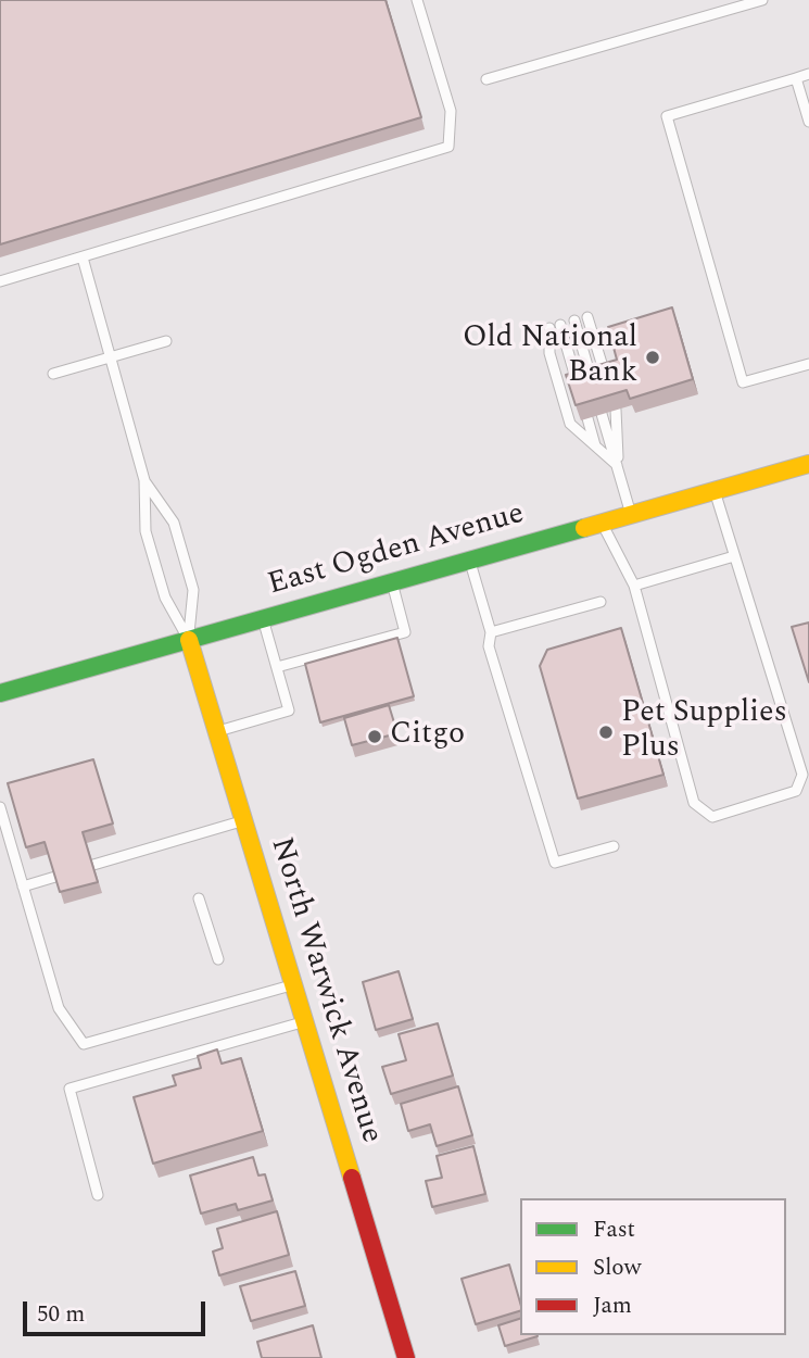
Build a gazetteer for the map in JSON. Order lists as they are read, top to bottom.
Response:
{
  "streets": {
    "main road": ["East Ogden Avenue", "North Warwick Avenue"]
  },
  "crossings": [
    ["East Ogden Avenue", "North Warwick Avenue"]
  ],
  "places": ["Old National Bank", "Pet Supplies Plus", "Citgo"],
  "legend": ["Fast", "Slow", "Jam"],
  "scale_bar": "50 m"
}
